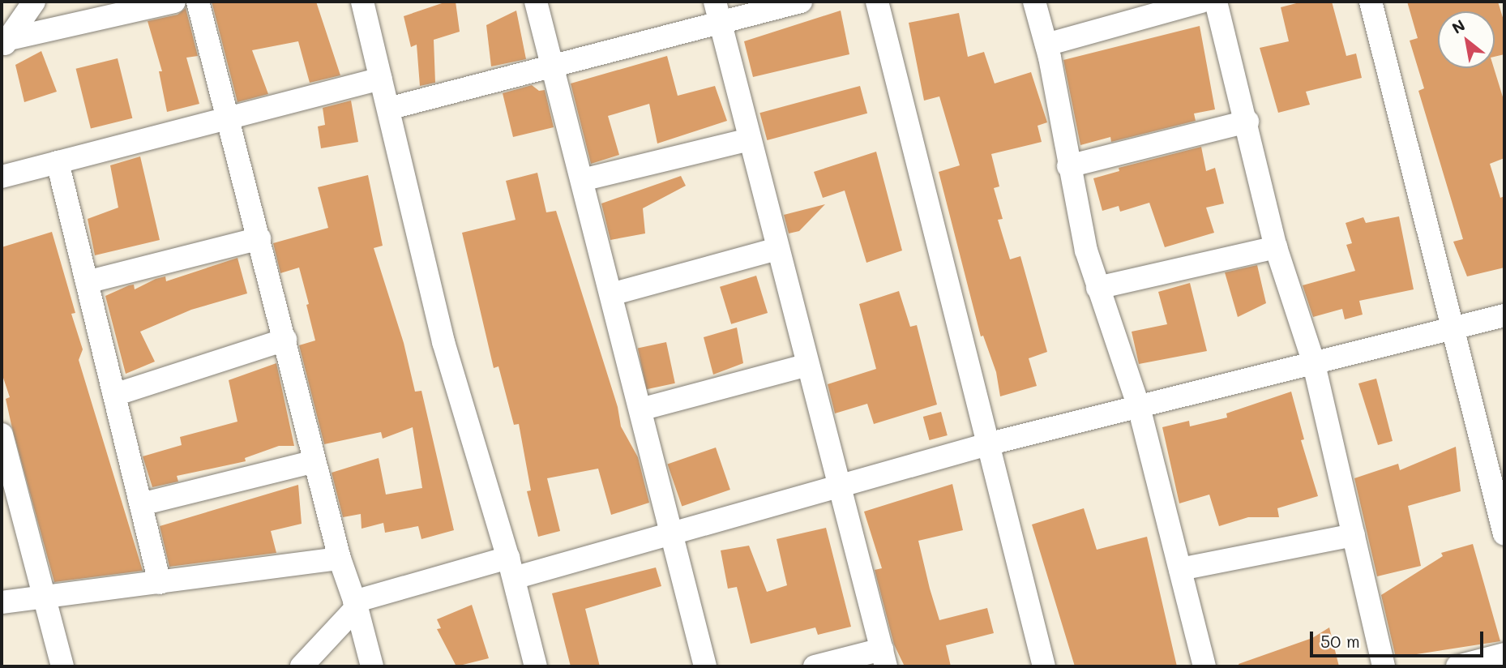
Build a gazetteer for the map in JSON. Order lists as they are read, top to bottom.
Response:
{
  "scale_bar": "50 m",
  "north": "top left"
}
